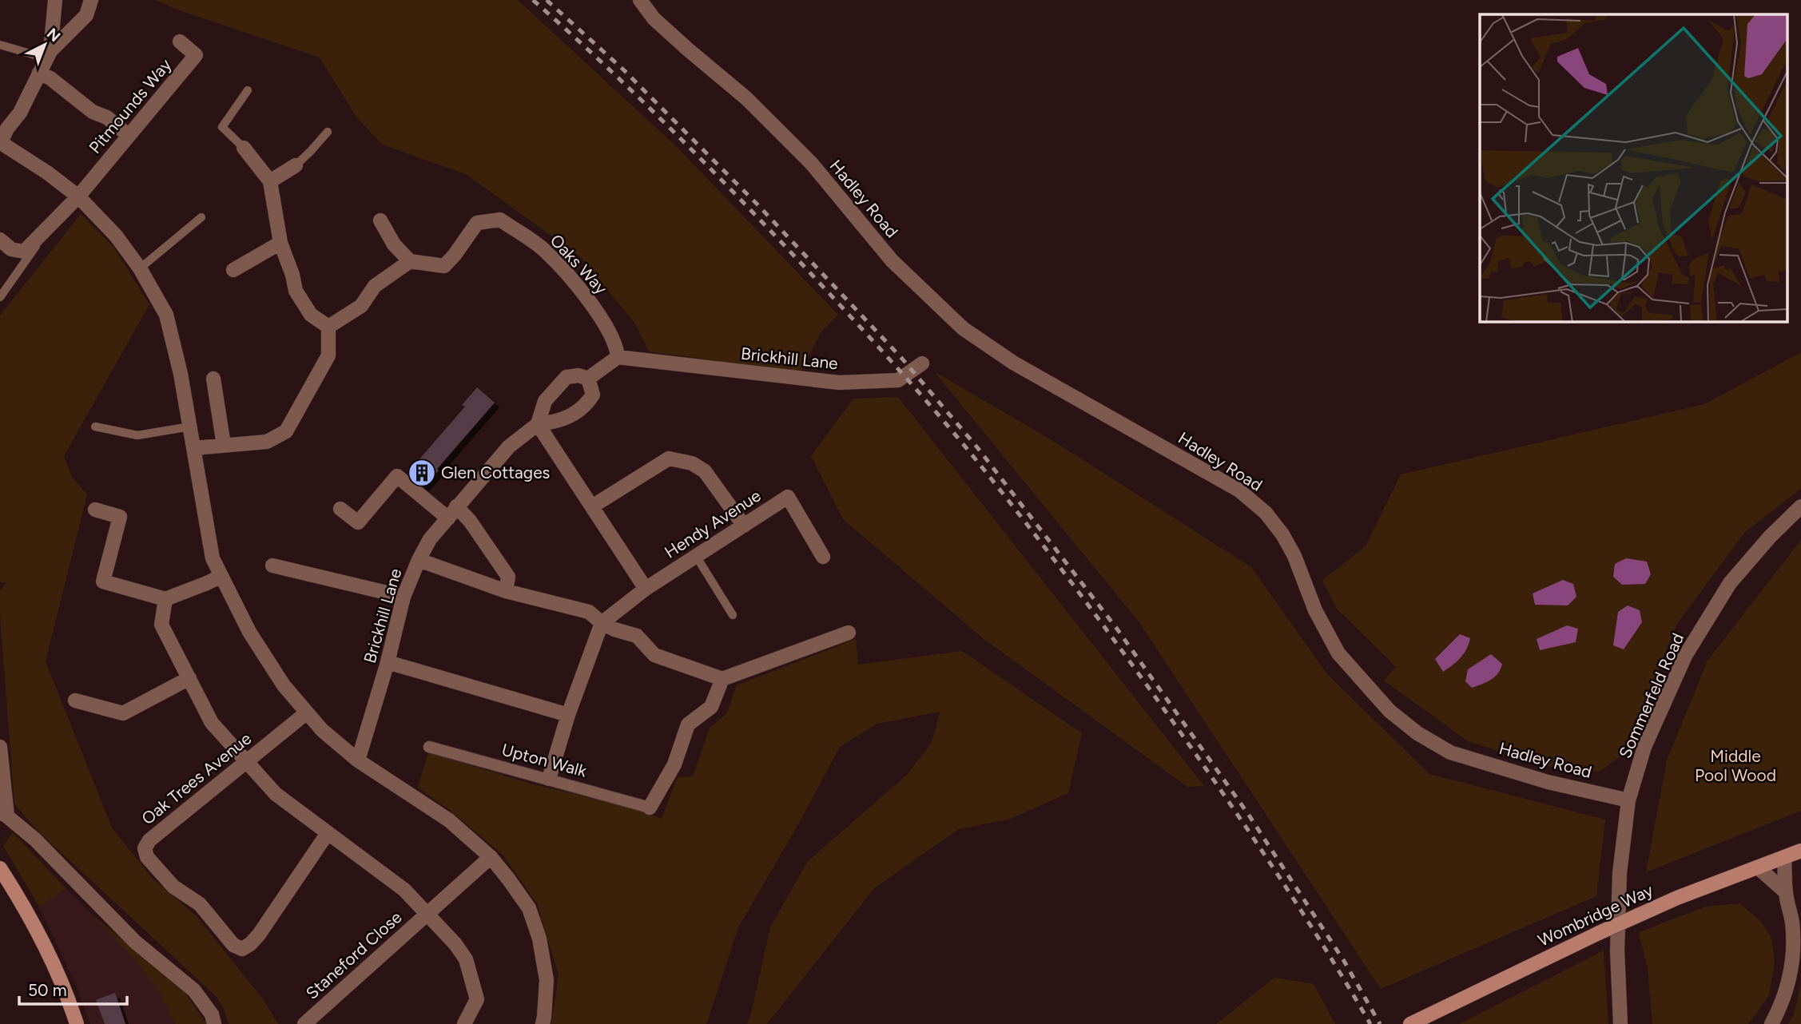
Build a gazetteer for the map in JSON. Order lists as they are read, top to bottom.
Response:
{
  "streets": {
    "main road": ["Wombridge Way"],
    "street": [
      "Pitmounds Way",
      "Hadley Road",
      "Oaks Way",
      "Brickhill Lane",
      "Hendy Avenue",
      "Sommerfeld Road",
      "Upton Walk",
      "Oak Trees Avenue",
      "Staneford Close"
    ]
  },
  "crossings": [
    ["Hadley Road", "Sommerfeld Road"],
    ["Oaks Way", "Brickhill Lane"]
  ],
  "parks": ["Middle Pool Wood"],
  "places": {
    "building": ["Glen Cottages"]
  },
  "scale_bar": "50 m",
  "north": "top right"
}
